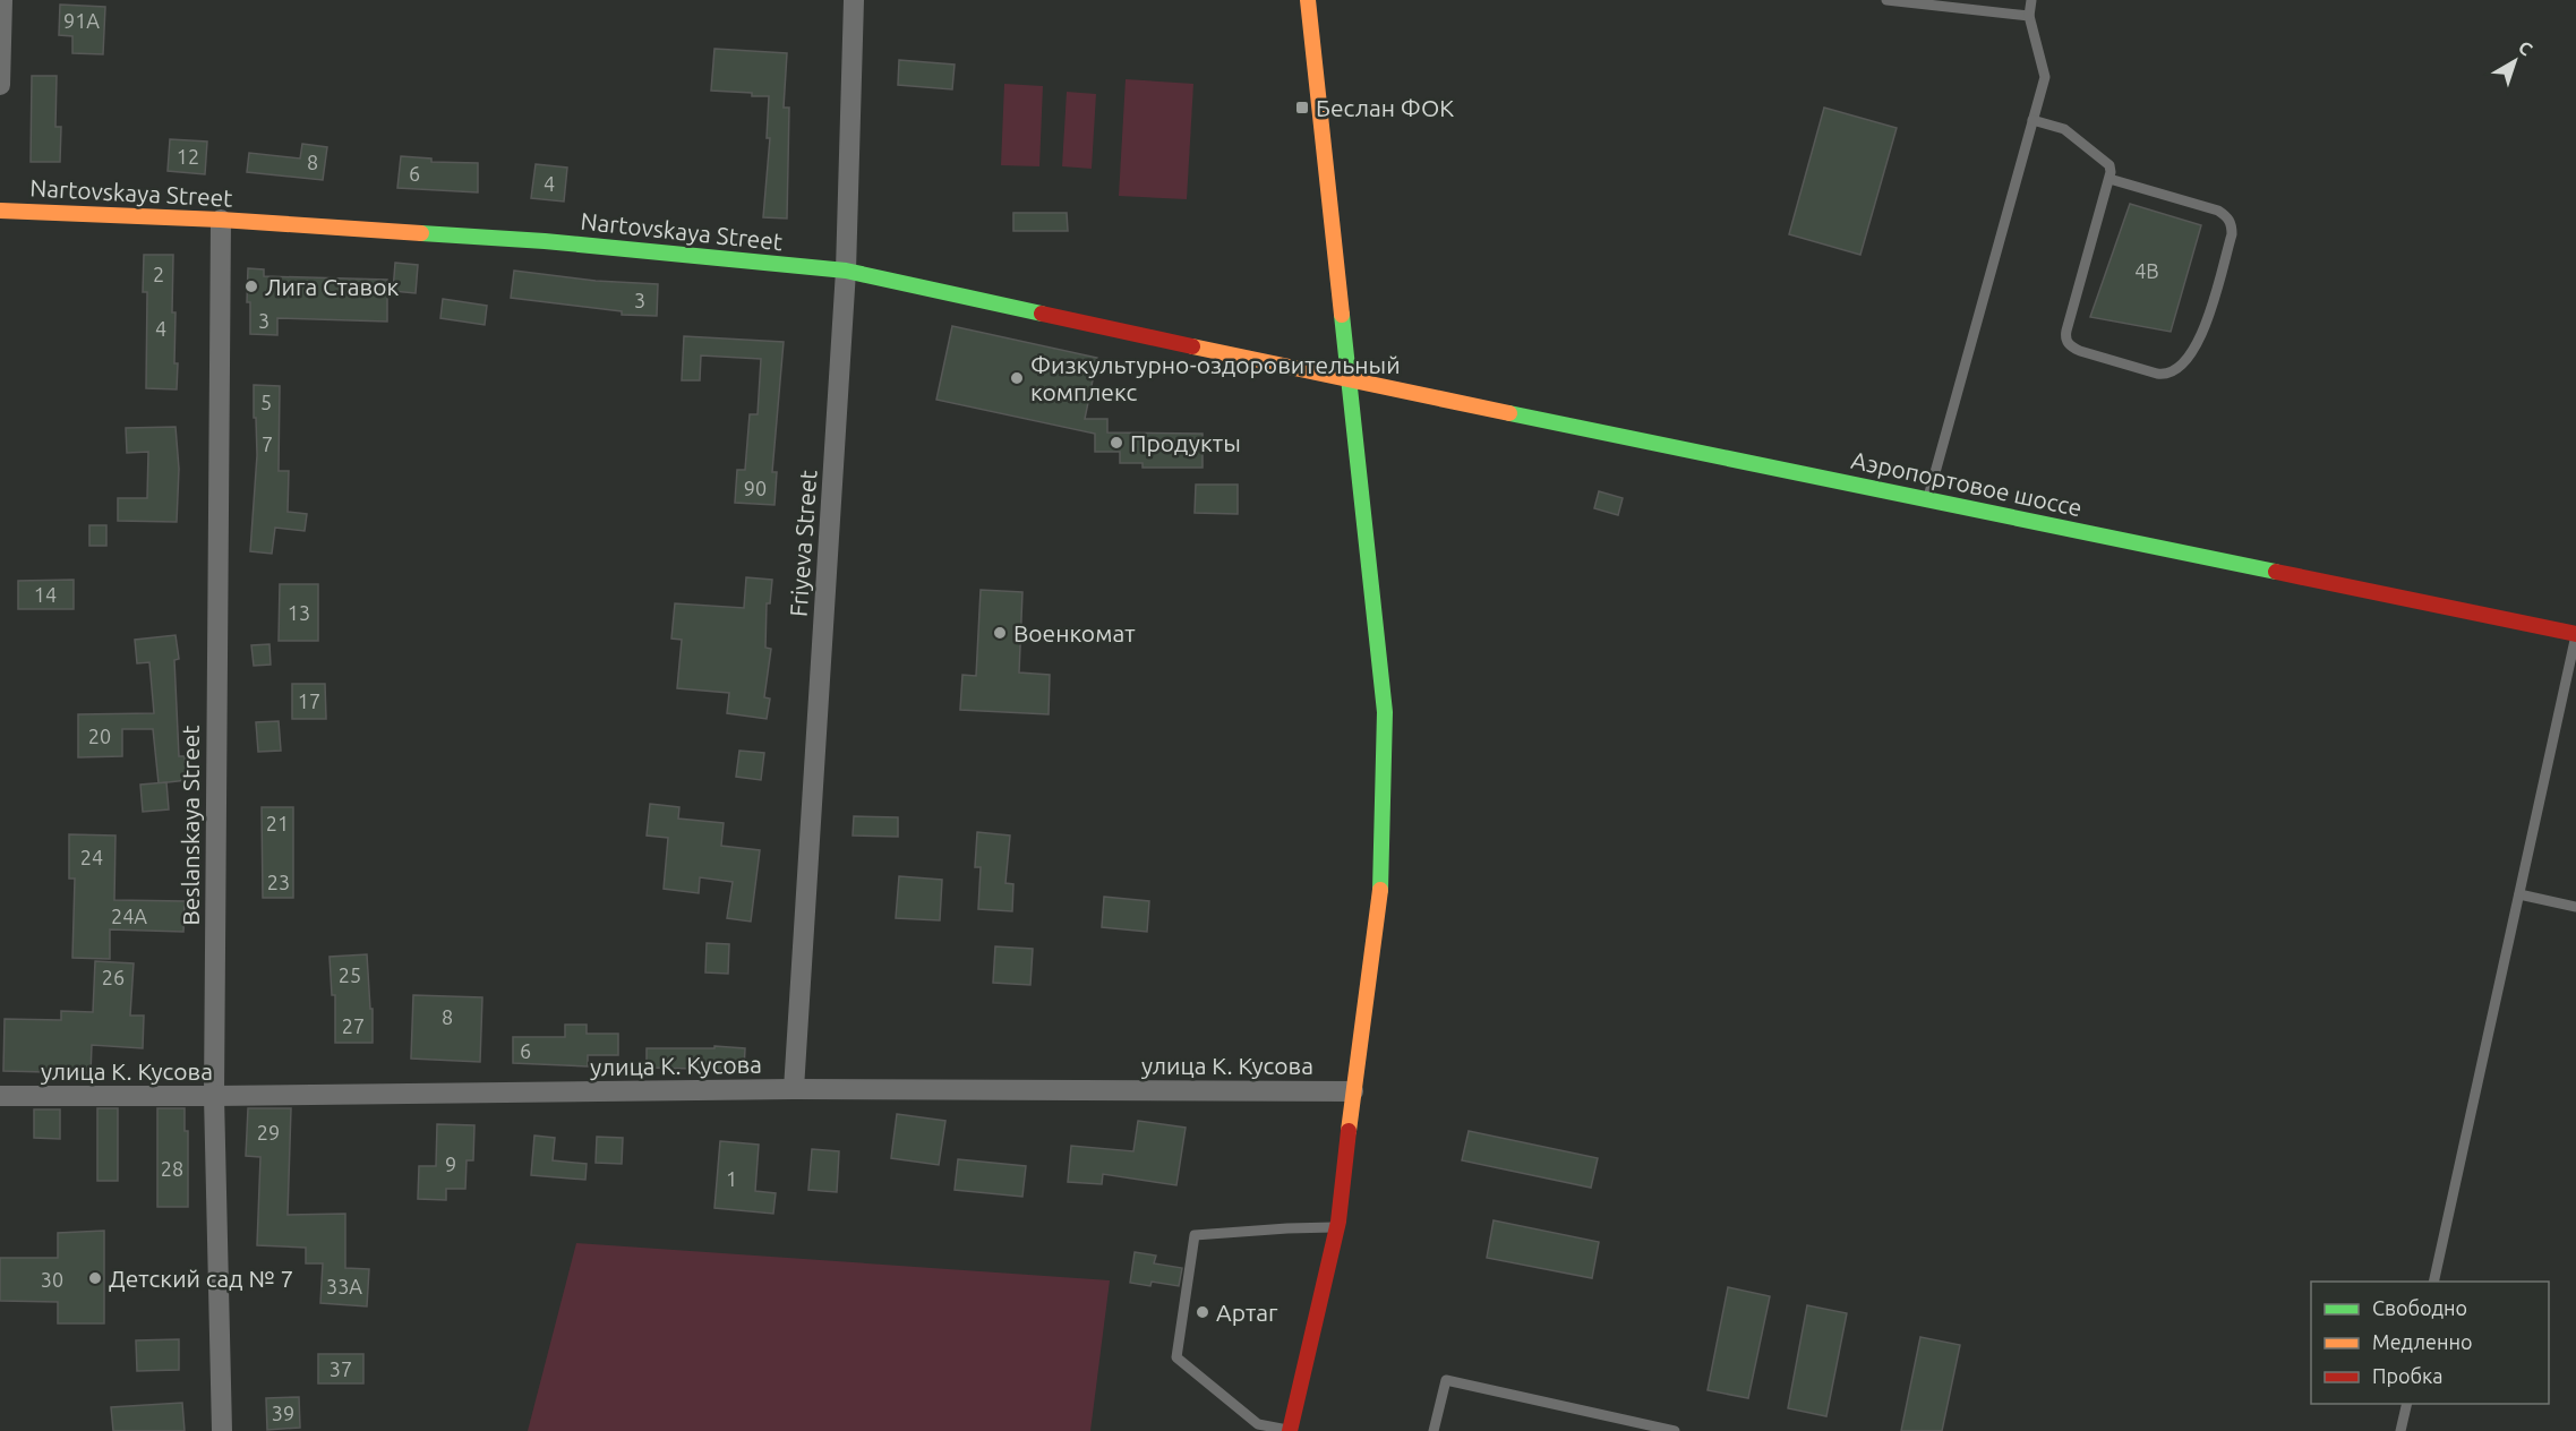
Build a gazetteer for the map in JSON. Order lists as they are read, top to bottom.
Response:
{
  "streets": {
    "main road": ["Nartovskaya Street", "Аэропортовое шоссе"],
    "street": ["Friyeva Street", "Beslanskaya Street", "улица К. Кусова"]
  },
  "crossings": [
    ["Nartovskaya Street", "Аэропортовое шоссе"],
    ["Nartovskaya Street", "Friyeva Street"],
    ["Nartovskaya Street", "Beslanskaya Street"],
    ["Friyeva Street", "улица К. Кусова"],
    ["Beslanskaya Street", "улица К. Кусова"]
  ],
  "places": {
    "transit": ["Беслан ФОК"],
    "other": [
      "Лига Ставок",
      "Физкультурно-оздоровительный комплекс",
      "Продукты",
      "Военкомат",
      "Детский сад № 7",
      "Артаг"
    ]
  },
  "house_numbers": [
    "91А",
    "12",
    "8",
    "6",
    "4",
    "4В",
    "2",
    "3",
    "3",
    "4",
    "5",
    "7",
    "90",
    "14",
    "13",
    "17",
    "20",
    "21",
    "24",
    "23",
    "24А",
    "25",
    "26",
    "8",
    "27",
    "6",
    "29",
    "9",
    "28",
    "1",
    "30",
    "33А",
    "37",
    "39"
  ],
  "legend": ["Свободно", "Медленно", "Пробка"],
  "north": "top right"
}
